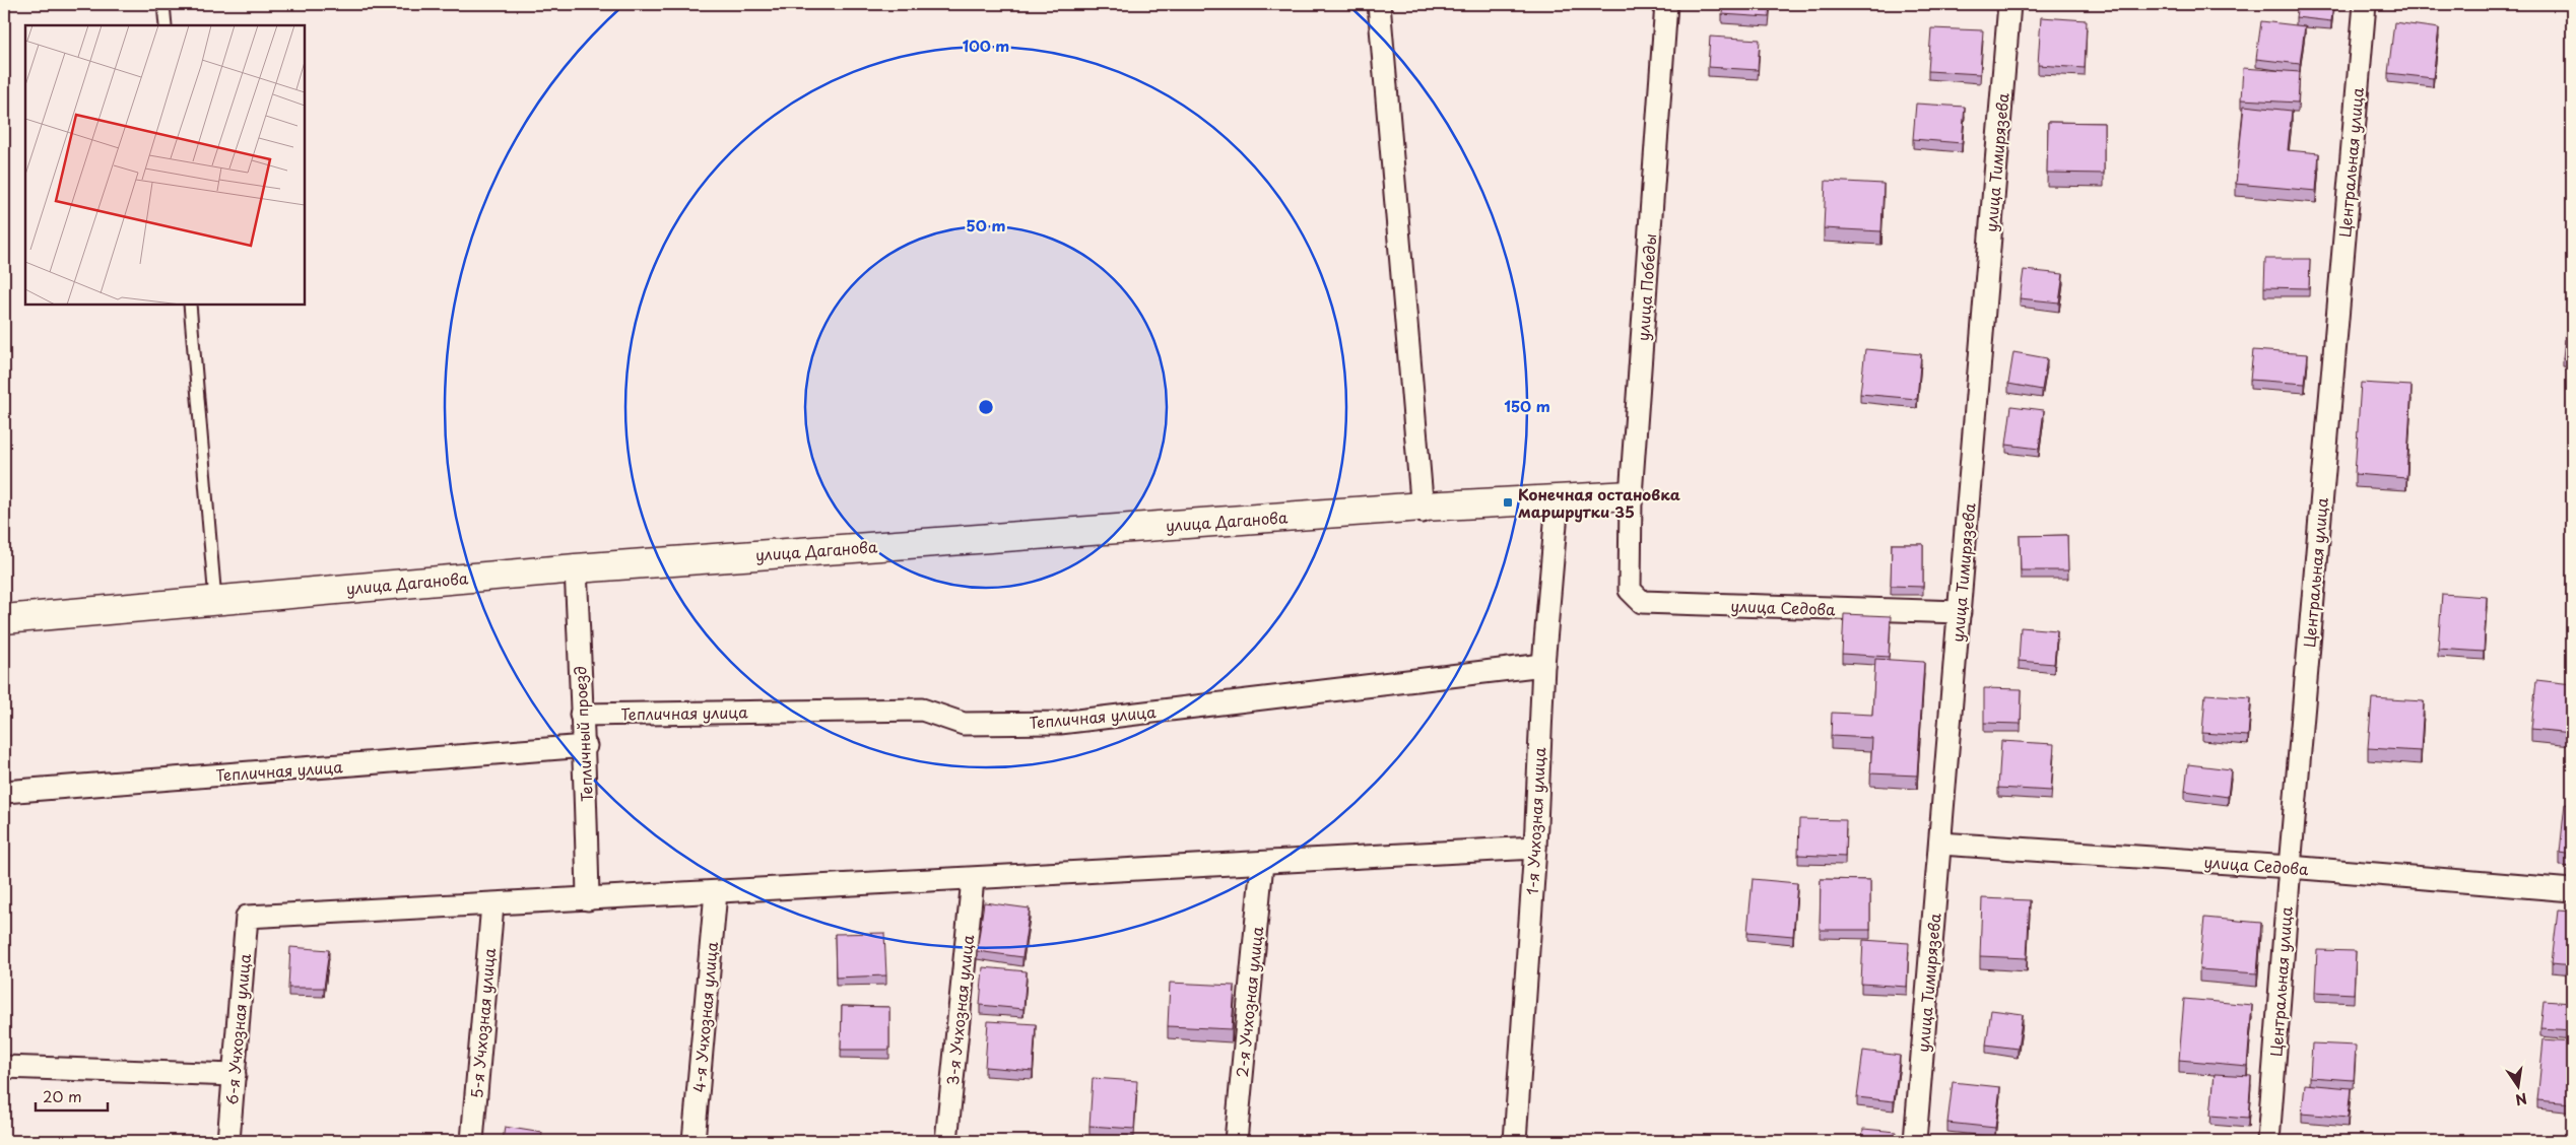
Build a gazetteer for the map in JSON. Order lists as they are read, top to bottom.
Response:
{
  "streets": {
    "main road": ["улица Даганова"],
    "street": [
      "улица Тимирязева",
      "Центральная улица",
      "улица Победы",
      "улица Седова",
      "Тепличная улица",
      "Тепличный проезд",
      "1-я Учхозная улица",
      "2-я Учхозная улица",
      "3-я Учхозная улица",
      "4-я Учхозная улица",
      "5-я Учхозная улица",
      "6-я Учхозная улица"
    ]
  },
  "crossings": [
    ["улица Тимирязева", "улица Седова"],
    ["Центральная улица", "улица Седова"],
    ["улица Победы", "улица Даганова"],
    ["улица Победы", "улица Седова"],
    ["улица Даганова", "Тепличный проезд"],
    ["улица Даганова", "1-я Учхозная улица"],
    ["Тепличная улица", "Тепличный проезд"],
    ["Тепличная улица", "1-я Учхозная улица"],
    ["5-я Учхозная улица", "6-я Учхозная улица"]
  ],
  "places": {
    "transit": ["Конечная остановка маршрутки 35"]
  },
  "scale_bar": "20 m",
  "north": "bottom",
  "rings": ["100 m", "50 m", "150 m"]
}
